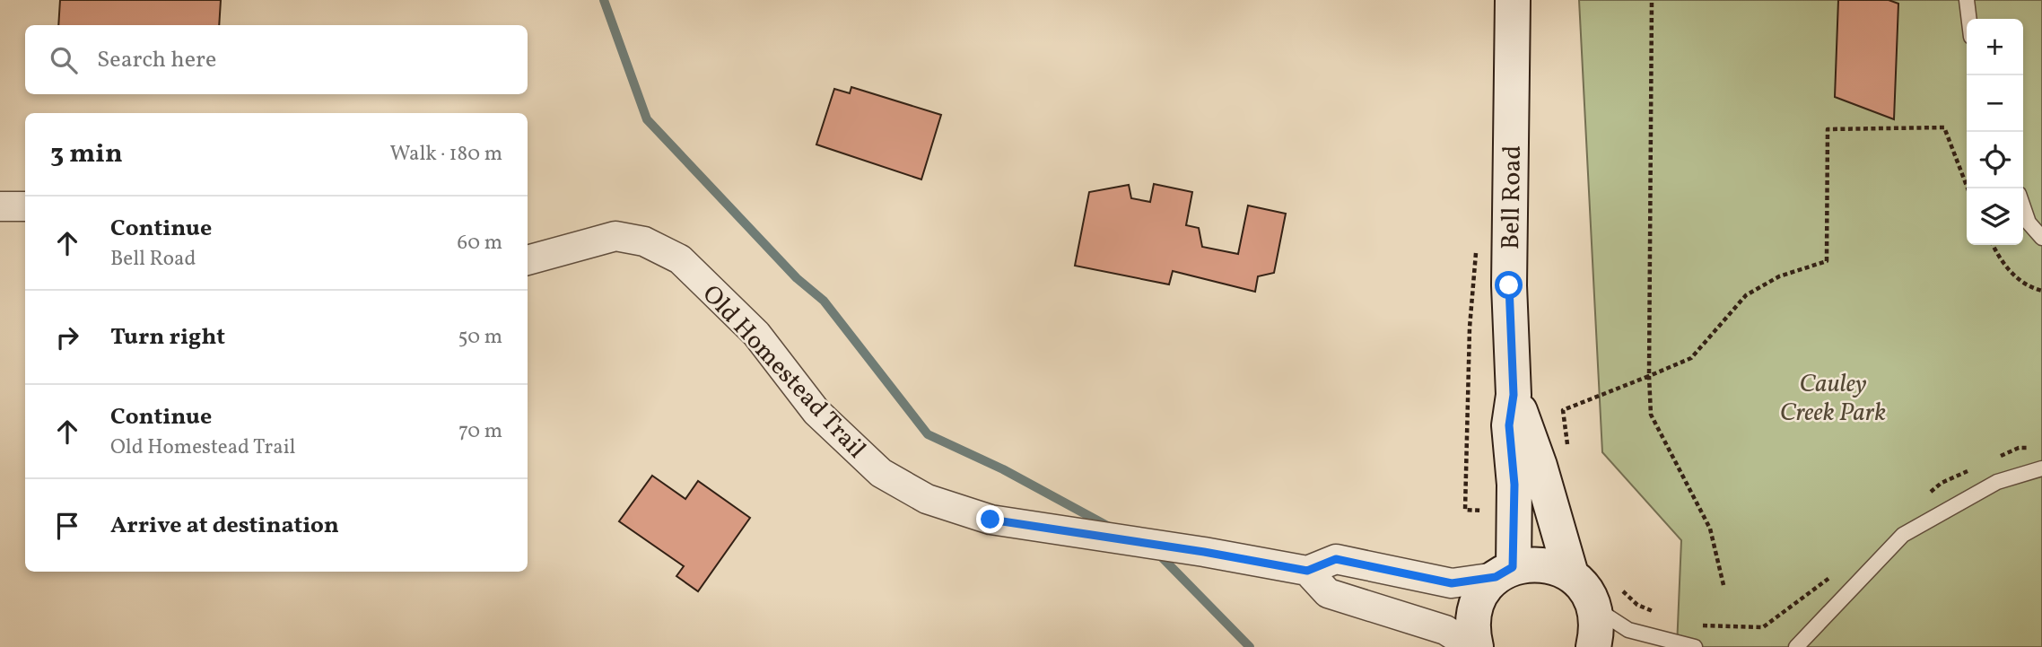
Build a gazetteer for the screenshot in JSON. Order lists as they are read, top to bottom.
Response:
{
  "streets": {
    "street": ["Bell Road", "Old Homestead Trail"]
  },
  "parks": ["Cauley Creek Park"],
  "page": {
    "map_buttons": ["+", "−"],
    "search": "Search here",
    "heading": ["3 min", "Walk · 180 m"],
    "list": [
      ["Continue", "Bell Road", "60 m"],
      ["Turn right", "50 m"],
      ["Continue", "Old Homestead Trail", "70 m"],
      "Arrive at destination"
    ]
  }
}
